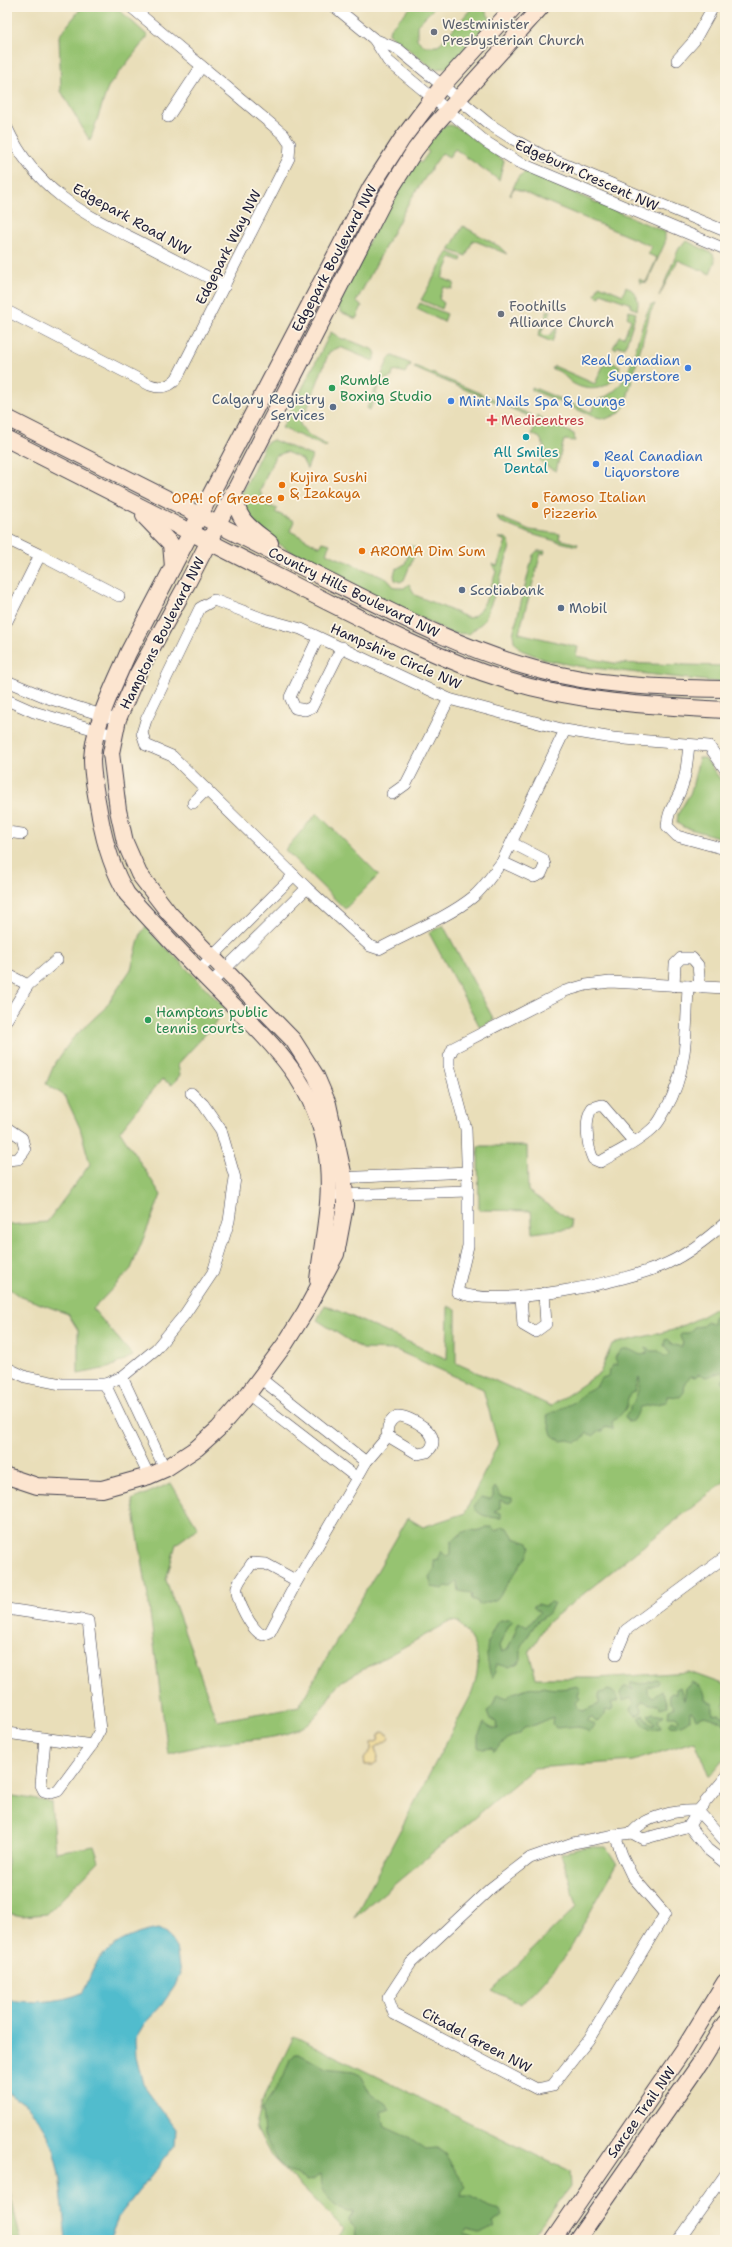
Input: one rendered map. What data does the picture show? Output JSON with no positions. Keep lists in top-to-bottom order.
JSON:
{
  "streets": {
    "street": [
      "Edgeburn Crescent NW",
      "Edgepark Road NW",
      "Edgepark Way NW",
      "Edgepark Boulevard NW",
      "Country Hills Boulevard NW",
      "Hamptons Boulevard NW",
      "Hampshire Circle NW",
      "Citadel Green NW",
      "Sarcee Trail NW"
    ]
  },
  "crossings": [
    ["Edgeburn Crescent NW", "Edgepark Boulevard NW"],
    ["Edgepark Road NW", "Edgepark Way NW"],
    ["Edgepark Boulevard NW", "Country Hills Boulevard NW"],
    ["Edgepark Boulevard NW", "Hamptons Boulevard NW"],
    ["Country Hills Boulevard NW", "Hamptons Boulevard NW"]
  ],
  "places": {
    "other": [
      "Westminister Presbysterian Church",
      "Foothills Alliance Church",
      "Real Canadian Superstore",
      "Rumble Boxing Studio",
      "Mint Nails Spa & Lounge",
      "Calgary Registry Services",
      "All Smiles Dental",
      "Real Canadian Liquorstore",
      "Kujira Sushi & Izakaya",
      "OPA! of Greece",
      "Famoso Italian Pizzeria",
      "AROMA Dim Sum",
      "Scotiabank",
      "Mobil",
      "Hamptons public tennis courts"
    ],
    "health": ["Medicentres"]
  }
}
